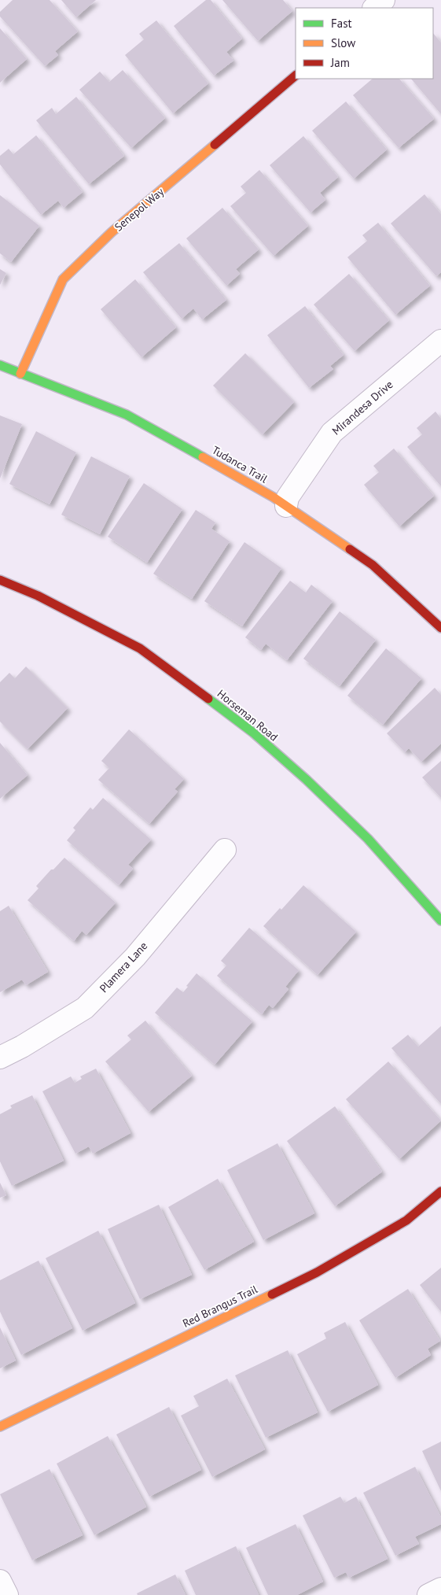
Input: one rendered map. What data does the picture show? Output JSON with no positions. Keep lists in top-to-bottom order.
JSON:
{
  "streets": {
    "street": [
      "Senepol Way",
      "Mirandesa Drive",
      "Tudanca Trail",
      "Horseman Road",
      "Plamera Lane",
      "Red Brangus Trail"
    ]
  },
  "crossings": [
    ["Senepol Way", "Tudanca Trail"],
    ["Mirandesa Drive", "Tudanca Trail"]
  ],
  "legend": ["Fast", "Slow", "Jam"]
}
